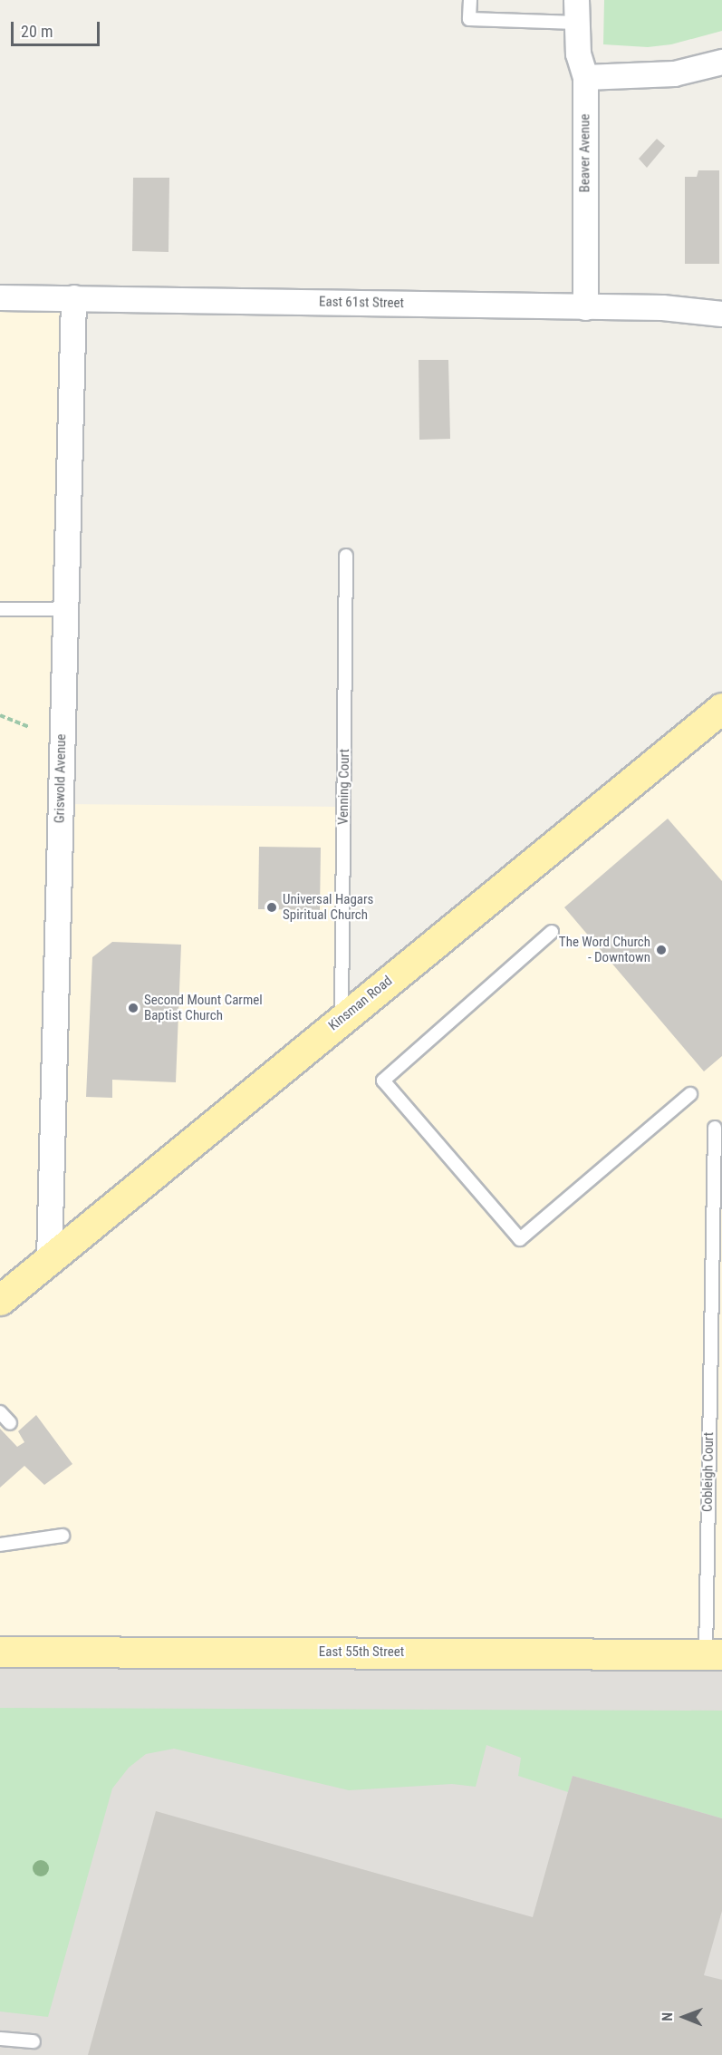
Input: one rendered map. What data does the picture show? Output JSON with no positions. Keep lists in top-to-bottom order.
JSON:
{
  "streets": {
    "main road": ["Kinsman Road", "East 55th Street"],
    "street": ["Beaver Avenue", "East 61st Street", "Griswold Avenue"],
    "lane": ["Venning Court", "Cobleigh Court"]
  },
  "crossings": [
    ["Beaver Avenue", "East 61st Street"],
    ["East 61st Street", "Griswold Avenue"],
    ["Griswold Avenue", "Kinsman Road"],
    ["Venning Court", "Kinsman Road"],
    ["Cobleigh Court", "East 55th Street"]
  ],
  "places": ["Universal Hagars Spiritual Church", "The Word Church - Downtown", "Second Mount Carmel Baptist Church"],
  "scale_bar": "20 m",
  "north": "left"
}
